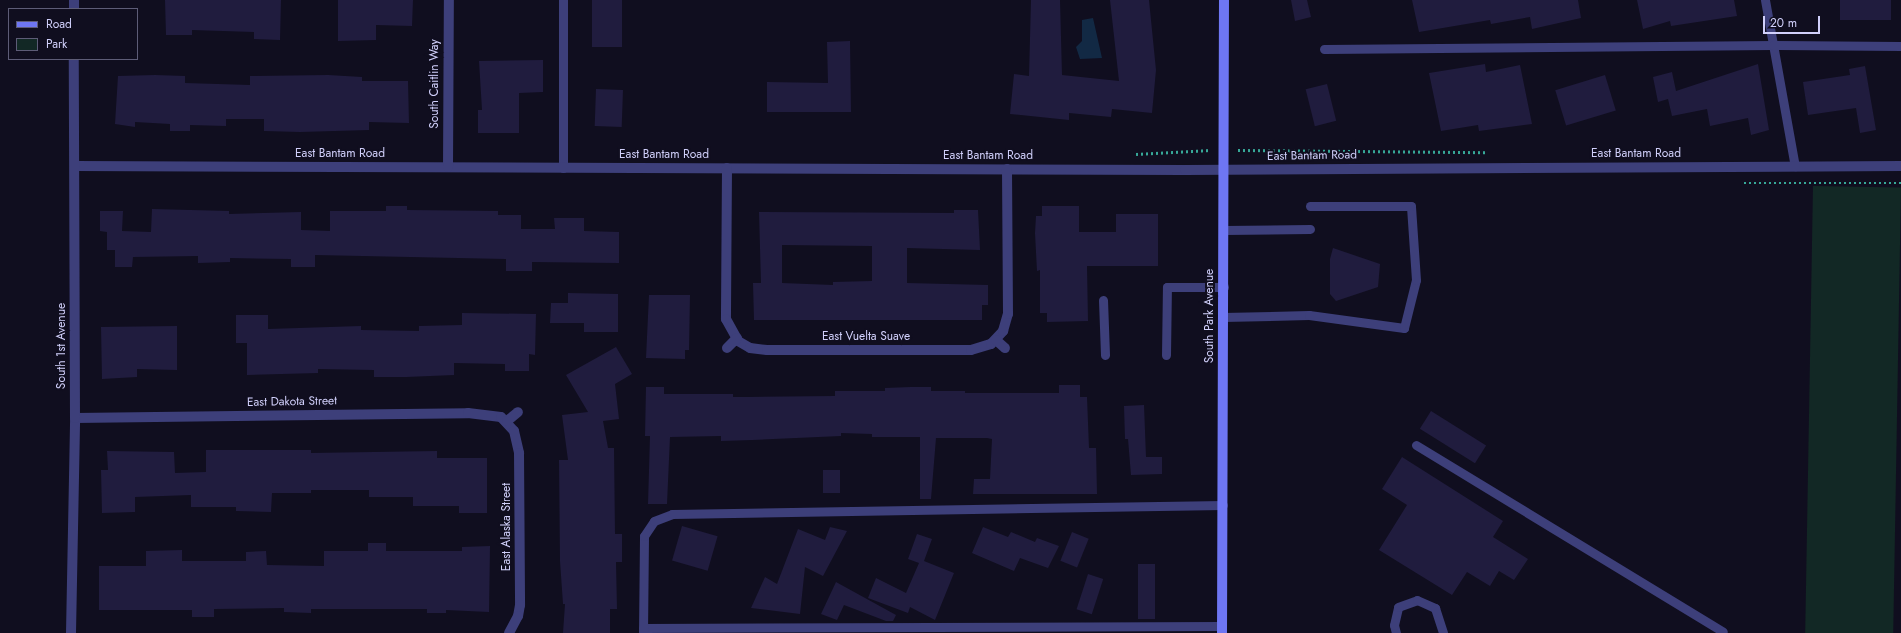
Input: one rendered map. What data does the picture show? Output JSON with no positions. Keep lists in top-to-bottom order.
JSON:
{
  "streets": {
    "main road": ["South Park Avenue"],
    "street": [
      "South Caitlin Way",
      "East Bantam Road",
      "East Vuelta Suave",
      "South 1st Avenue",
      "East Dakota Street",
      "East Alaska Street"
    ]
  },
  "crossings": [
    ["South Caitlin Way", "East Bantam Road"],
    ["East Bantam Road", "South Park Avenue"],
    ["East Bantam Road", "East Vuelta Suave"],
    ["East Bantam Road", "South 1st Avenue"],
    ["South 1st Avenue", "East Dakota Street"],
    ["East Dakota Street", "East Alaska Street"]
  ],
  "legend": ["Road", "Park"],
  "scale_bar": "20 m"
}
